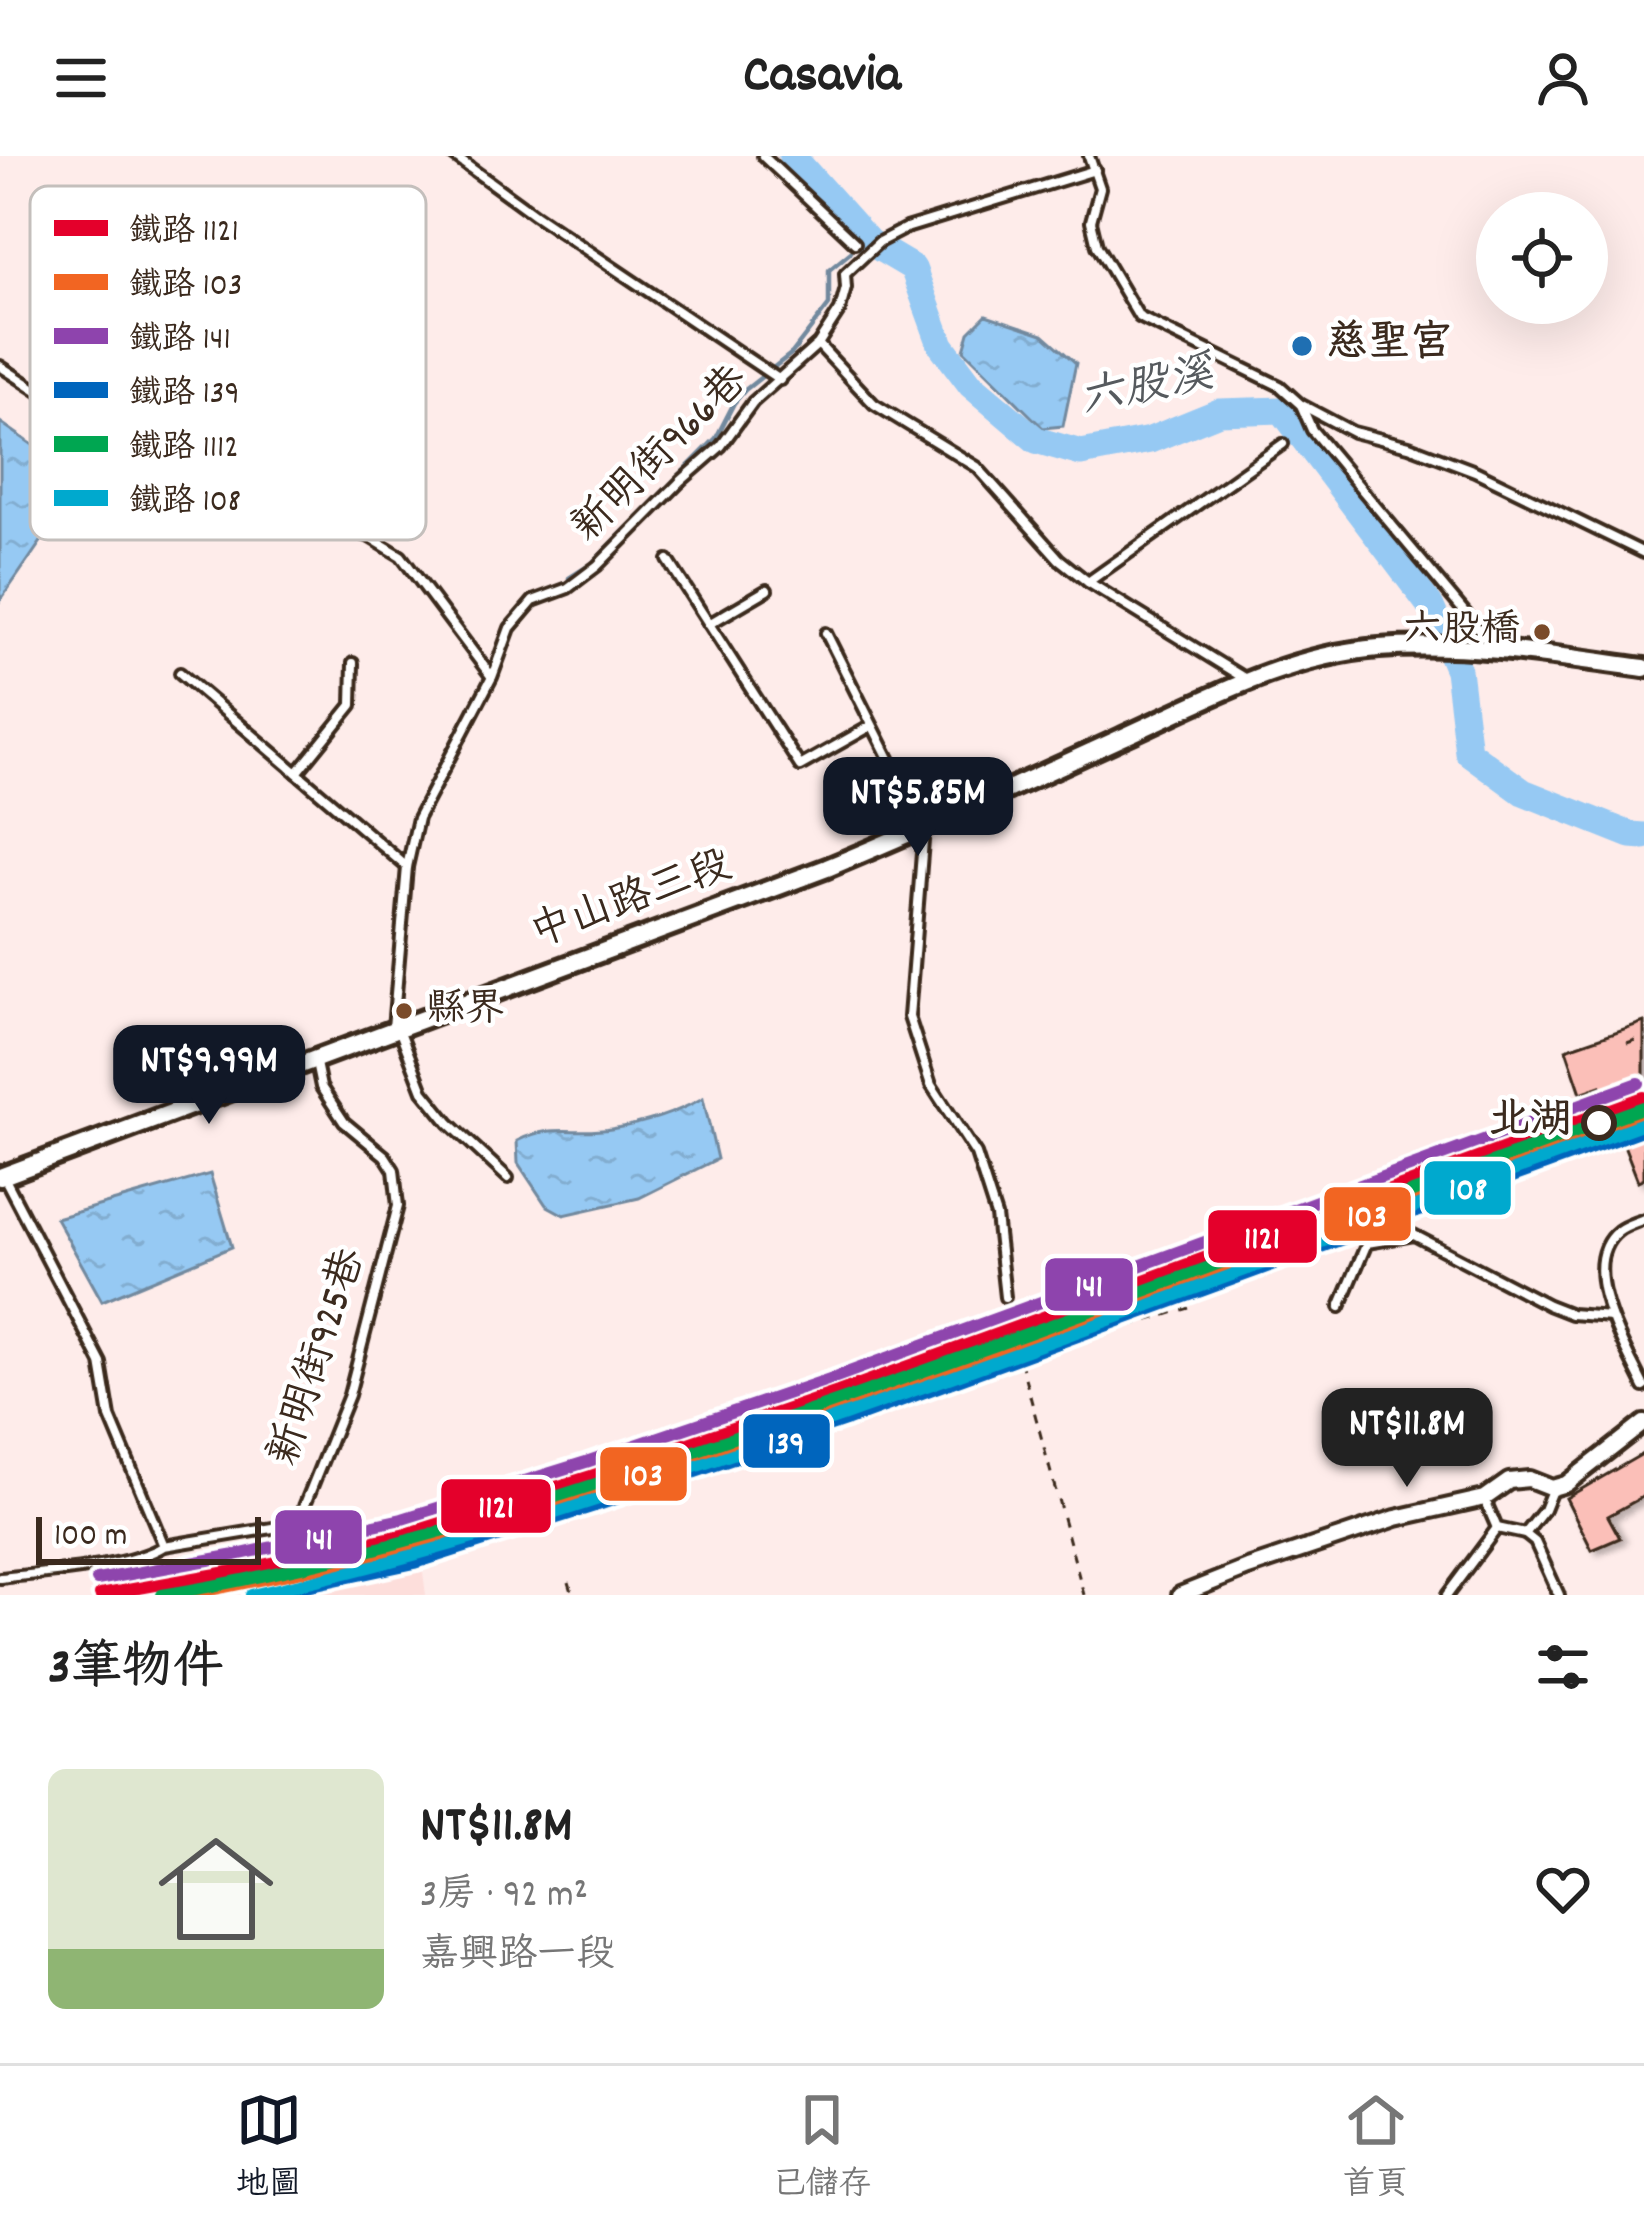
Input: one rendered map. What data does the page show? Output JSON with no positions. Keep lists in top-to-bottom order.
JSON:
{
  "streets": {
    "street": ["中山路三段"],
    "lane": ["新明街966巷", "新明街925巷"]
  },
  "crossings": [
    ["新明街966巷", "中山路三段"],
    ["中山路三段", "新明街925巷"]
  ],
  "water": ["六股溪"],
  "places": [
    "慈聖宮",
    "六股橋",
    "縣界",
    "北湖"
  ],
  "lines": [
    "rail line 141",
    "rail line 1121",
    "rail line 1112",
    "rail line 103",
    "rail line 108",
    "rail line 139"
  ],
  "legend": [
    "鐵路 1121",
    "鐵路 103",
    "鐵路 141",
    "鐵路 139",
    "鐵路 1112",
    "鐵路 108"
  ],
  "scale_bar": "100 m",
  "page": {
    "header": "Casavia",
    "price": ["NT$5.85M", "NT$9.99M", "NT$11.8M"],
    "scale": "100 m",
    "heading": "3筆物件",
    "list": [
      {
        "name": "NT$11.8M",
        "note": "3房 · 92 m² · 嘉興路一段"
      }
    ],
    "tabs": ["地圖", "已儲存", "首頁"]
  }
}
